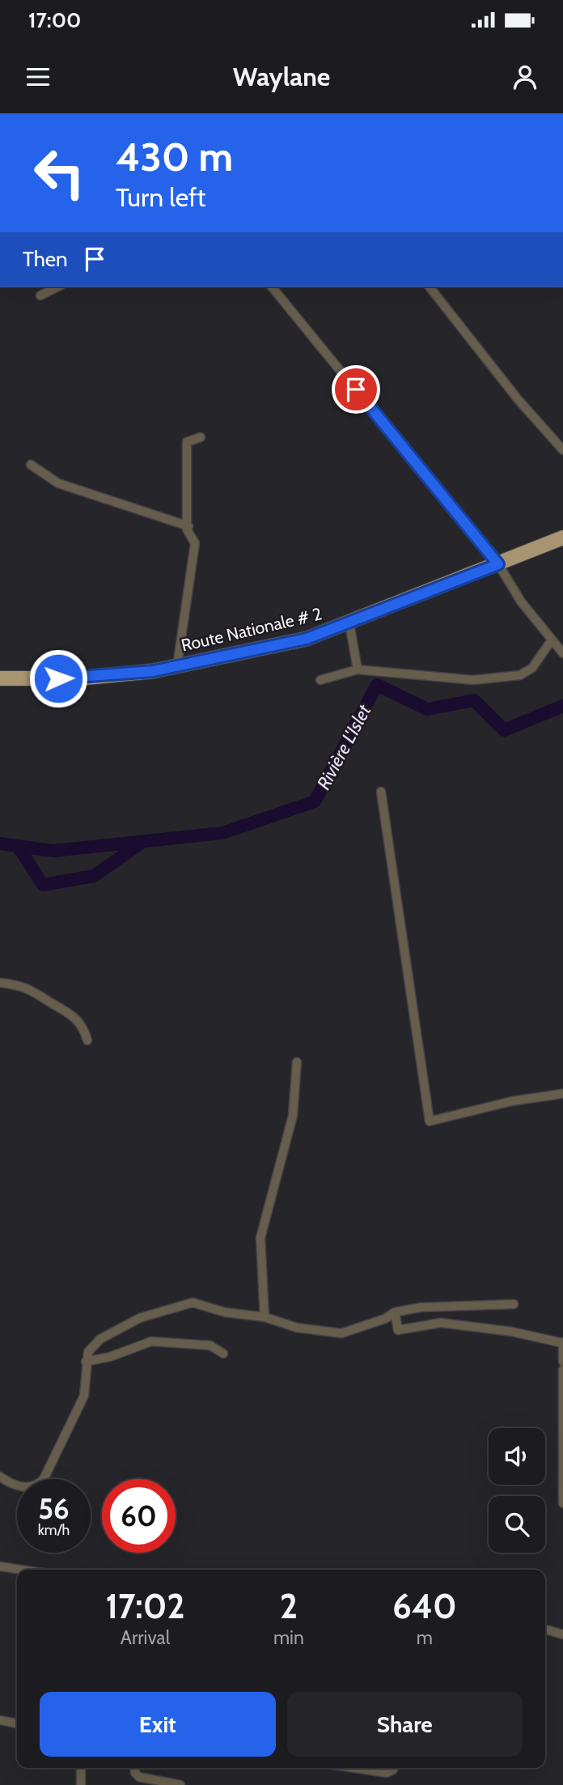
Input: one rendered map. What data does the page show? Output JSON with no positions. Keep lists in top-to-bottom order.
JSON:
{
  "streets": {
    "main road": ["Route Nationale # 2"]
  },
  "water": ["Rivière L'Islet"],
  "page": {
    "status": "17:00",
    "header": "Waylane",
    "turn": ["430 m", "Turn left"],
    "then": "Then",
    "speed": "56 km/h",
    "limit": "60",
    "eta": [
      "17:02",
      "Arrival",
      "2",
      "min",
      "640",
      "m"
    ],
    "buttons": ["Exit", "Share"]
  }
}
